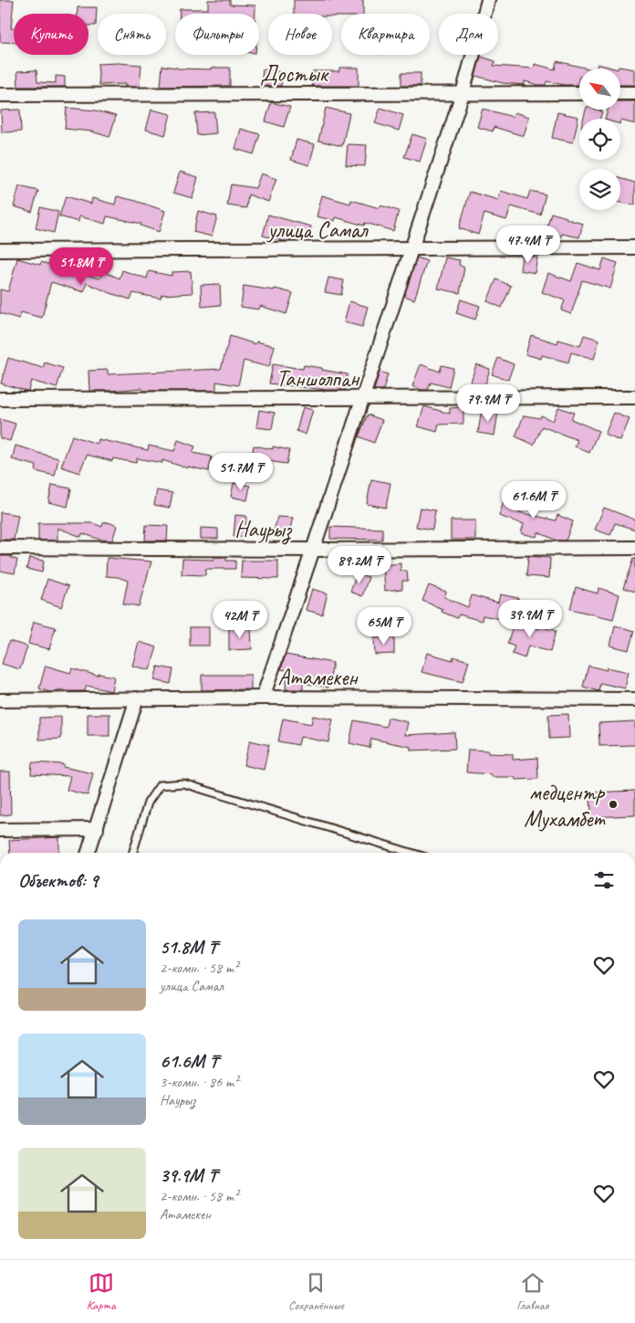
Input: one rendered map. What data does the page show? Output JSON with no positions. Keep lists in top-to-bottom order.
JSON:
{
  "streets": {
    "street": [
      "Достык",
      "улица Самал",
      "Таншолпан",
      "Наурыз",
      "Атамекен"
    ]
  },
  "places": ["медцентр Мухамбет"],
  "north": "top left",
  "page": {
    "chip": [
      "Купить",
      "Снять",
      "Фильтры",
      "Новое",
      "Квартира",
      "Дом"
    ],
    "price": [
      "47.4M ₸",
      "51.8M ₸",
      "79.9M ₸",
      "51.7M ₸",
      "61.6M ₸",
      "89.2M ₸",
      "39.9M ₸",
      "42M ₸",
      "65M ₸"
    ],
    "heading": "Объектов: 9",
    "list": [
      {
        "name": "51.8M ₸",
        "note": "2-комн. · 58 m² · улица Самал"
      },
      {
        "name": "61.6M ₸",
        "note": "3-комн. · 86 m² · Наурыз"
      },
      {
        "name": "39.9M ₸",
        "note": "2-комн. · 58 m² · Атамекен"
      }
    ],
    "tabs": ["Карта", "Сохранённые", "Главная"]
  }
}
